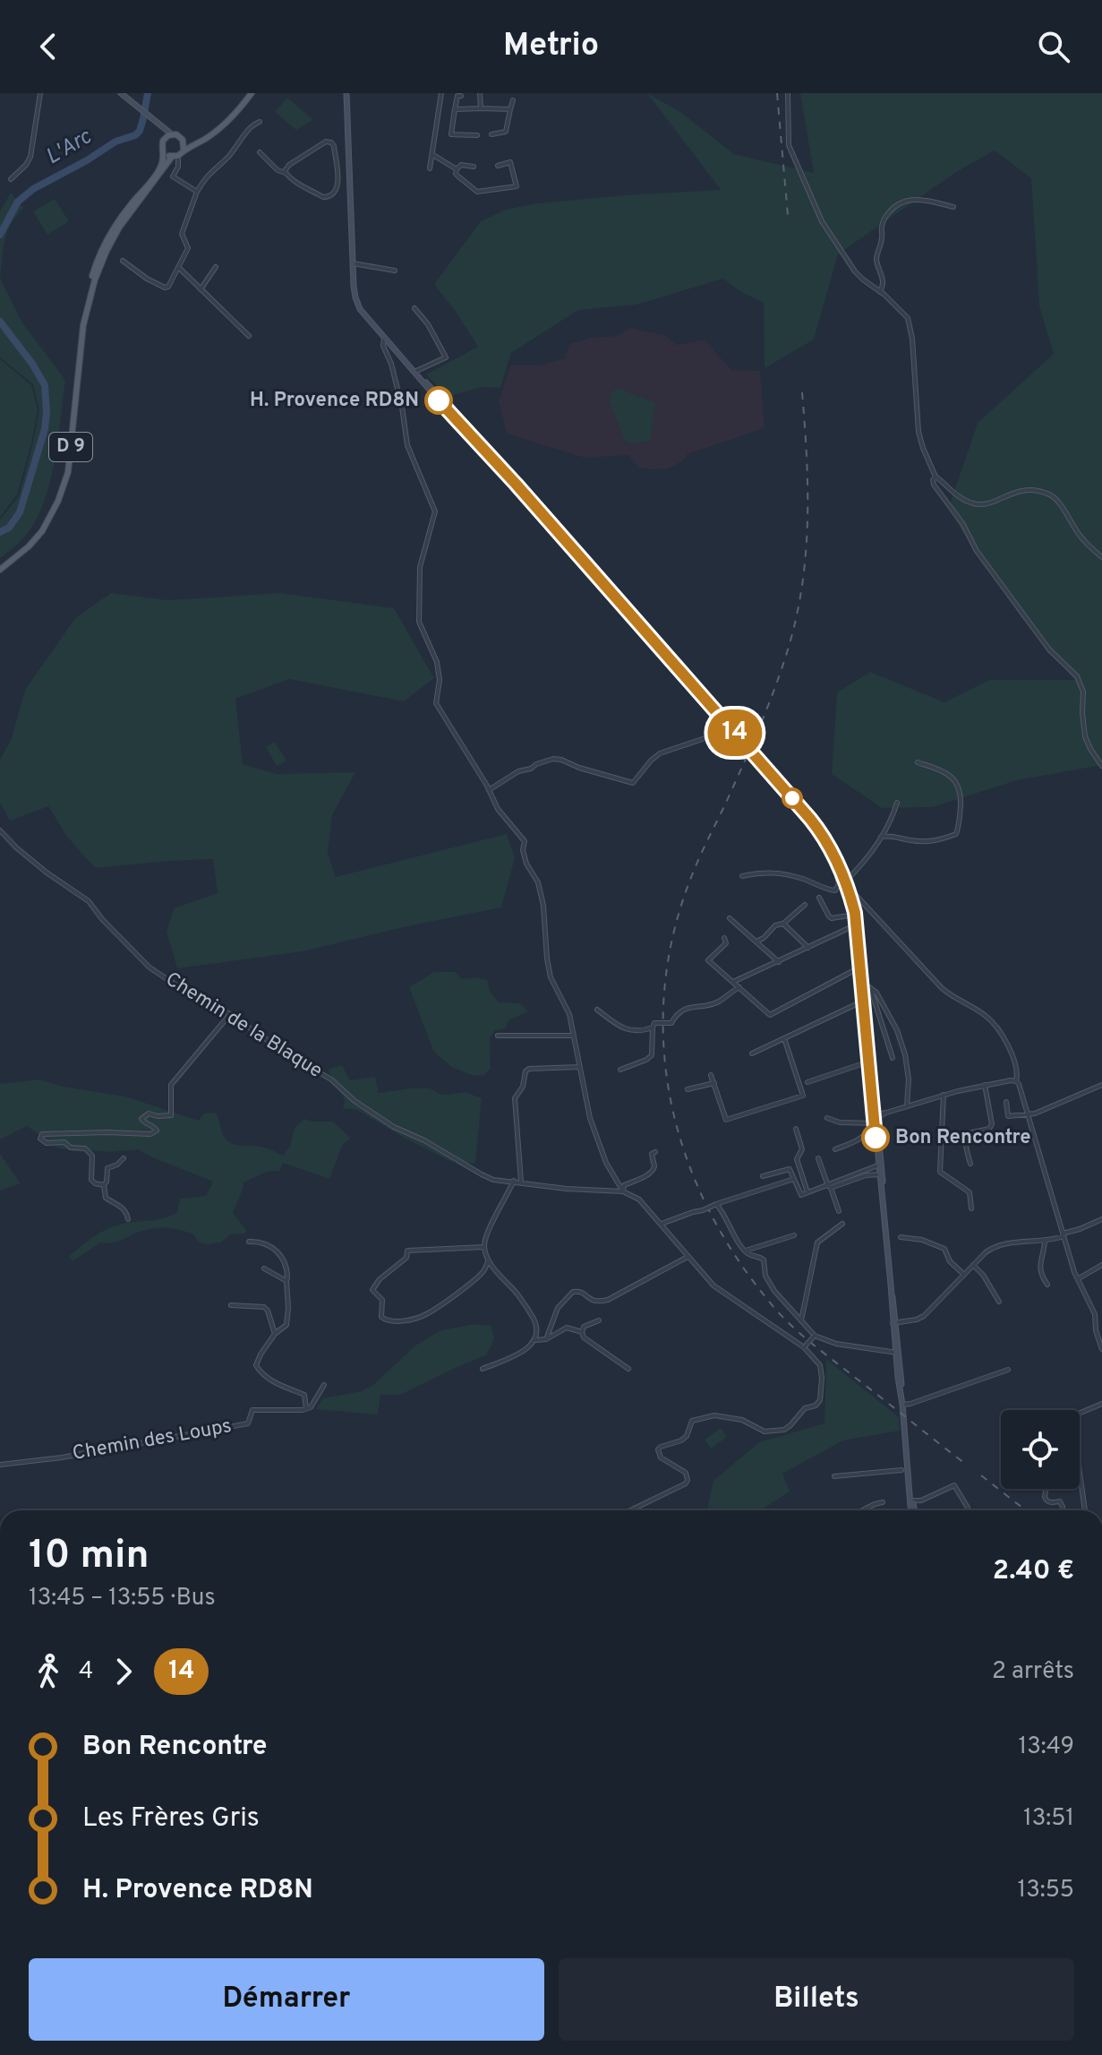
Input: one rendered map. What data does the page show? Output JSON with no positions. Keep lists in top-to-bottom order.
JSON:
{
  "streets": {
    "main road": ["D 9"],
    "street": ["Chemin de la Blaque", "Chemin des Loups"]
  },
  "water": ["L'Arc"],
  "places": ["H. Provence RD8N", "Bon Rencontre"],
  "lines": ["bus line 14"],
  "page": {
    "header": "Metrio",
    "on_map": "14",
    "heading": ["10 min", "13:45 – 13:55 · Bus", "2.40 €"],
    "legs": ["4", "14", "2 arrêts"],
    "list": [
      {
        "name": "Bon Rencontre",
        "value": "13:49"
      },
      {
        "name": "Les Frères Gris",
        "value": "13:51"
      },
      {
        "name": "H. Provence RD8N",
        "value": "13:55"
      }
    ],
    "buttons": ["Démarrer", "Billets"]
  }
}
